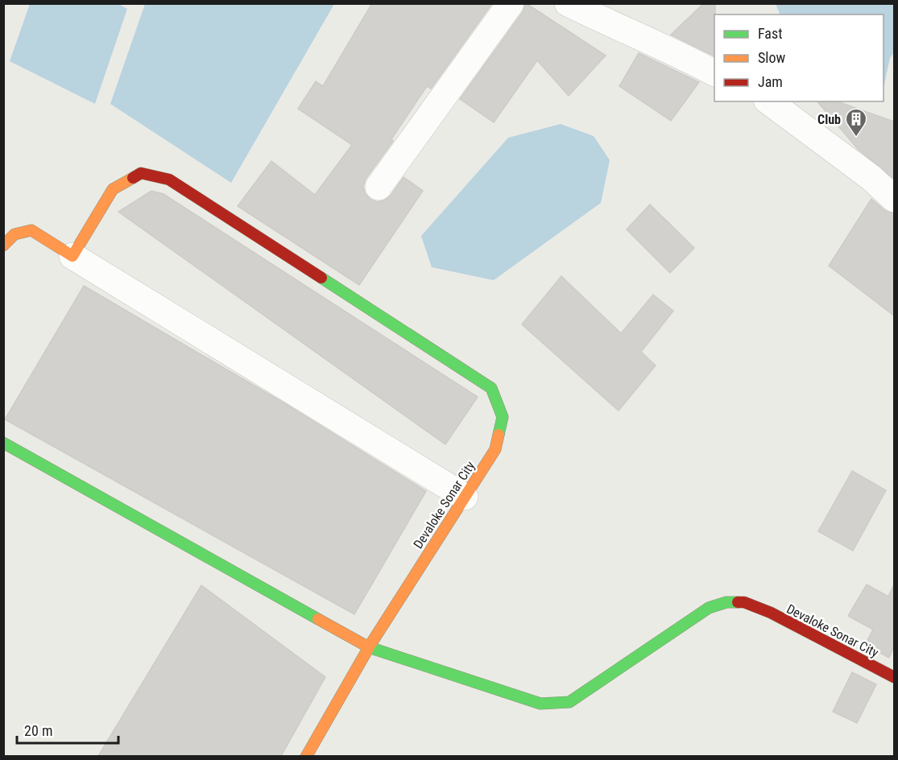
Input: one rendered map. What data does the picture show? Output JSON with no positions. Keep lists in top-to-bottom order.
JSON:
{
  "streets": {
    "street": ["Devaloke Sonar City"]
  },
  "places": {
    "building": ["Club"]
  },
  "legend": ["Fast", "Slow", "Jam"],
  "scale_bar": "20 m"
}
